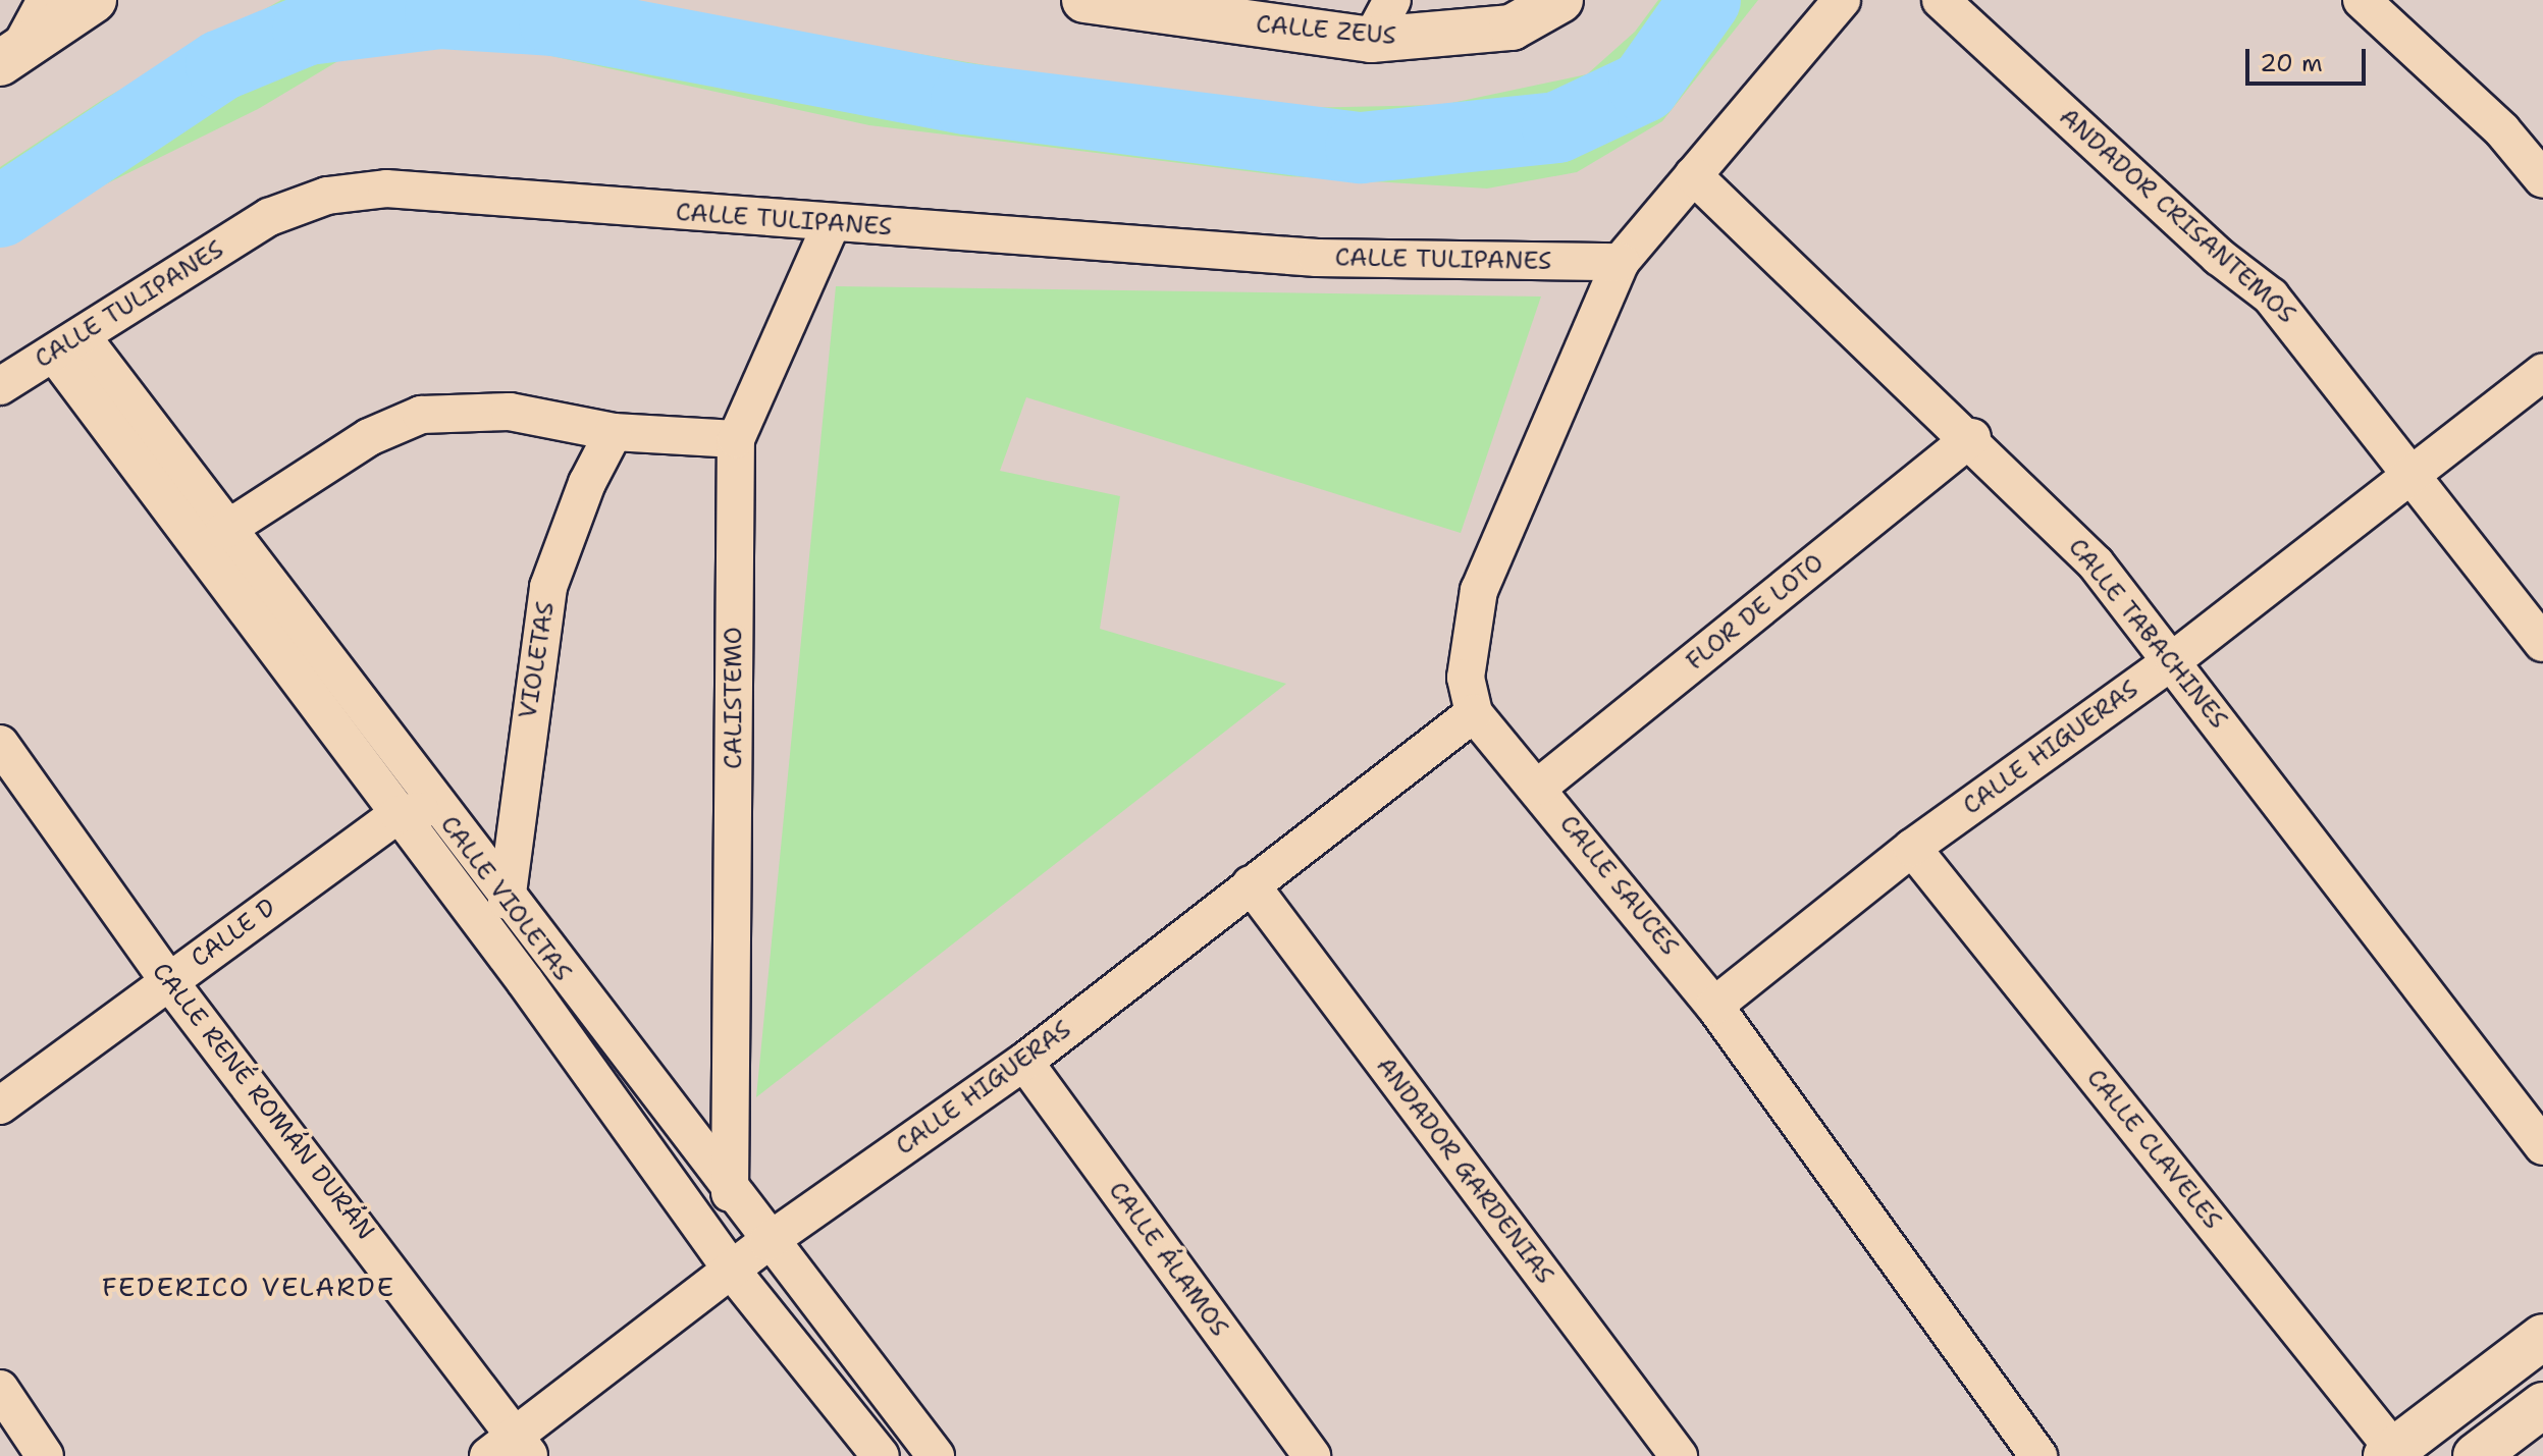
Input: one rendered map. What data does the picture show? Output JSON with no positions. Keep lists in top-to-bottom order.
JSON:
{
  "streets": {
    "street": [
      "CALLE ZEUS",
      "ANDADOR CRISANTEMOS",
      "CALLE TULIPANES",
      "FLOR DE LOTO",
      "CALLE TABACHINES",
      "VIOLETAS",
      "CALISTEMO",
      "CALLE HIGUERAS",
      "CALLE SAUCES",
      "CALLE VIOLETAS",
      "CALLE D",
      "CALLE RENÉ ROMÁN DURÁN",
      "CALLE CLAVELES",
      "ANDADOR GARDENIAS",
      "CALLE ÁLAMOS"
    ]
  },
  "crossings": [
    ["ANDADOR CRISANTEMOS", "CALLE HIGUERAS"],
    ["CALLE TULIPANES", "CALISTEMO"],
    ["CALLE TULIPANES", "CALLE VIOLETAS"],
    ["FLOR DE LOTO", "CALLE TABACHINES"],
    ["FLOR DE LOTO", "CALLE SAUCES"],
    ["CALLE TABACHINES", "CALLE HIGUERAS"],
    ["VIOLETAS", "CALLE VIOLETAS"],
    ["CALISTEMO", "CALLE VIOLETAS"],
    ["CALLE HIGUERAS", "CALLE SAUCES"],
    ["CALLE HIGUERAS", "CALLE VIOLETAS"],
    ["CALLE HIGUERAS", "CALLE RENÉ ROMÁN DURÁN"],
    ["CALLE HIGUERAS", "CALLE CLAVELES"],
    ["CALLE HIGUERAS", "ANDADOR GARDENIAS"],
    ["CALLE HIGUERAS", "CALLE ÁLAMOS"],
    ["CALLE VIOLETAS", "CALLE D"],
    ["CALLE D", "CALLE RENÉ ROMÁN DURÁN"]
  ],
  "districts": ["FEDERICO VELARDE"],
  "scale_bar": "20 m"
}
